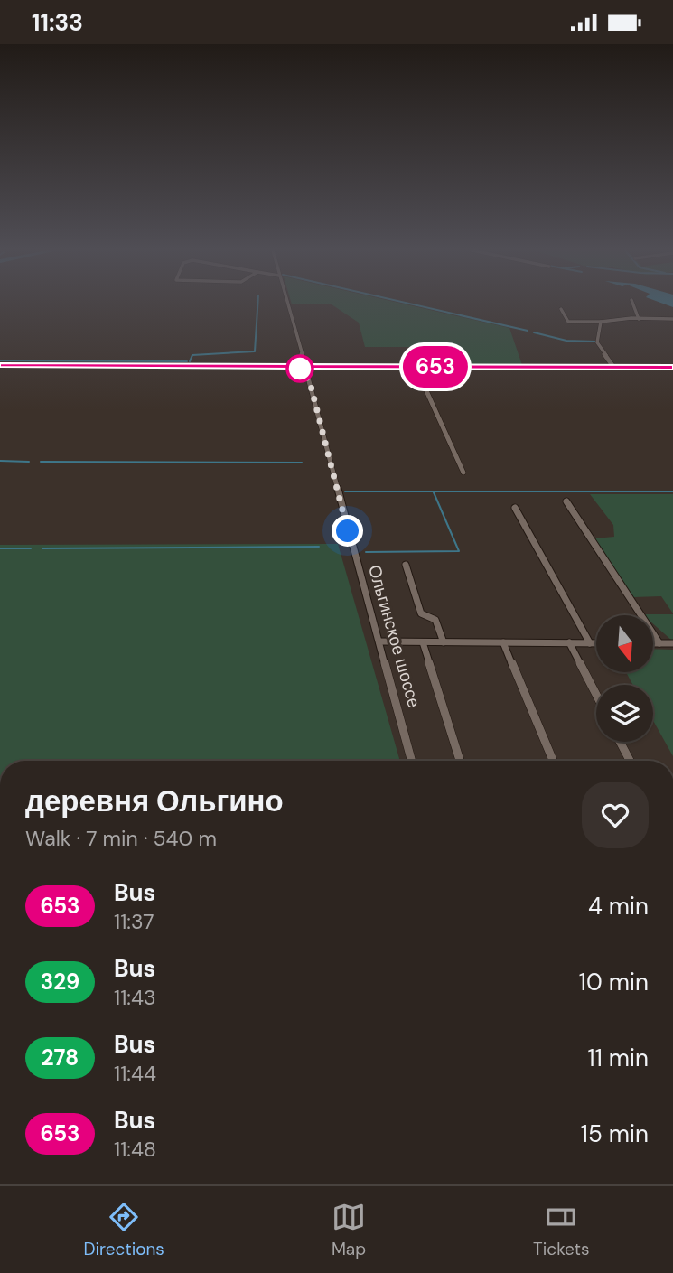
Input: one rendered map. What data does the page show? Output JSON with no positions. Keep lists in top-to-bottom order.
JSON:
{
  "streets": {
    "street": ["Ольгинское шоссе"]
  },
  "lines": ["bus line 653"],
  "north": "bottom",
  "page": {
    "status": "11:33",
    "on_map": "653",
    "heading": ["деревня Ольгино", "Walk · 7 min · 540 m"],
    "list": [
      {
        "mark": "653",
        "name": "Bus",
        "note": "11:37",
        "value": "4 min"
      },
      {
        "mark": "329",
        "name": "Bus",
        "note": "11:43",
        "value": "10 min"
      },
      {
        "mark": "278",
        "name": "Bus",
        "note": "11:44",
        "value": "11 min"
      },
      {
        "mark": "653",
        "name": "Bus",
        "note": "11:48",
        "value": "15 min"
      }
    ],
    "tabs": ["Directions", "Map", "Tickets"]
  }
}
